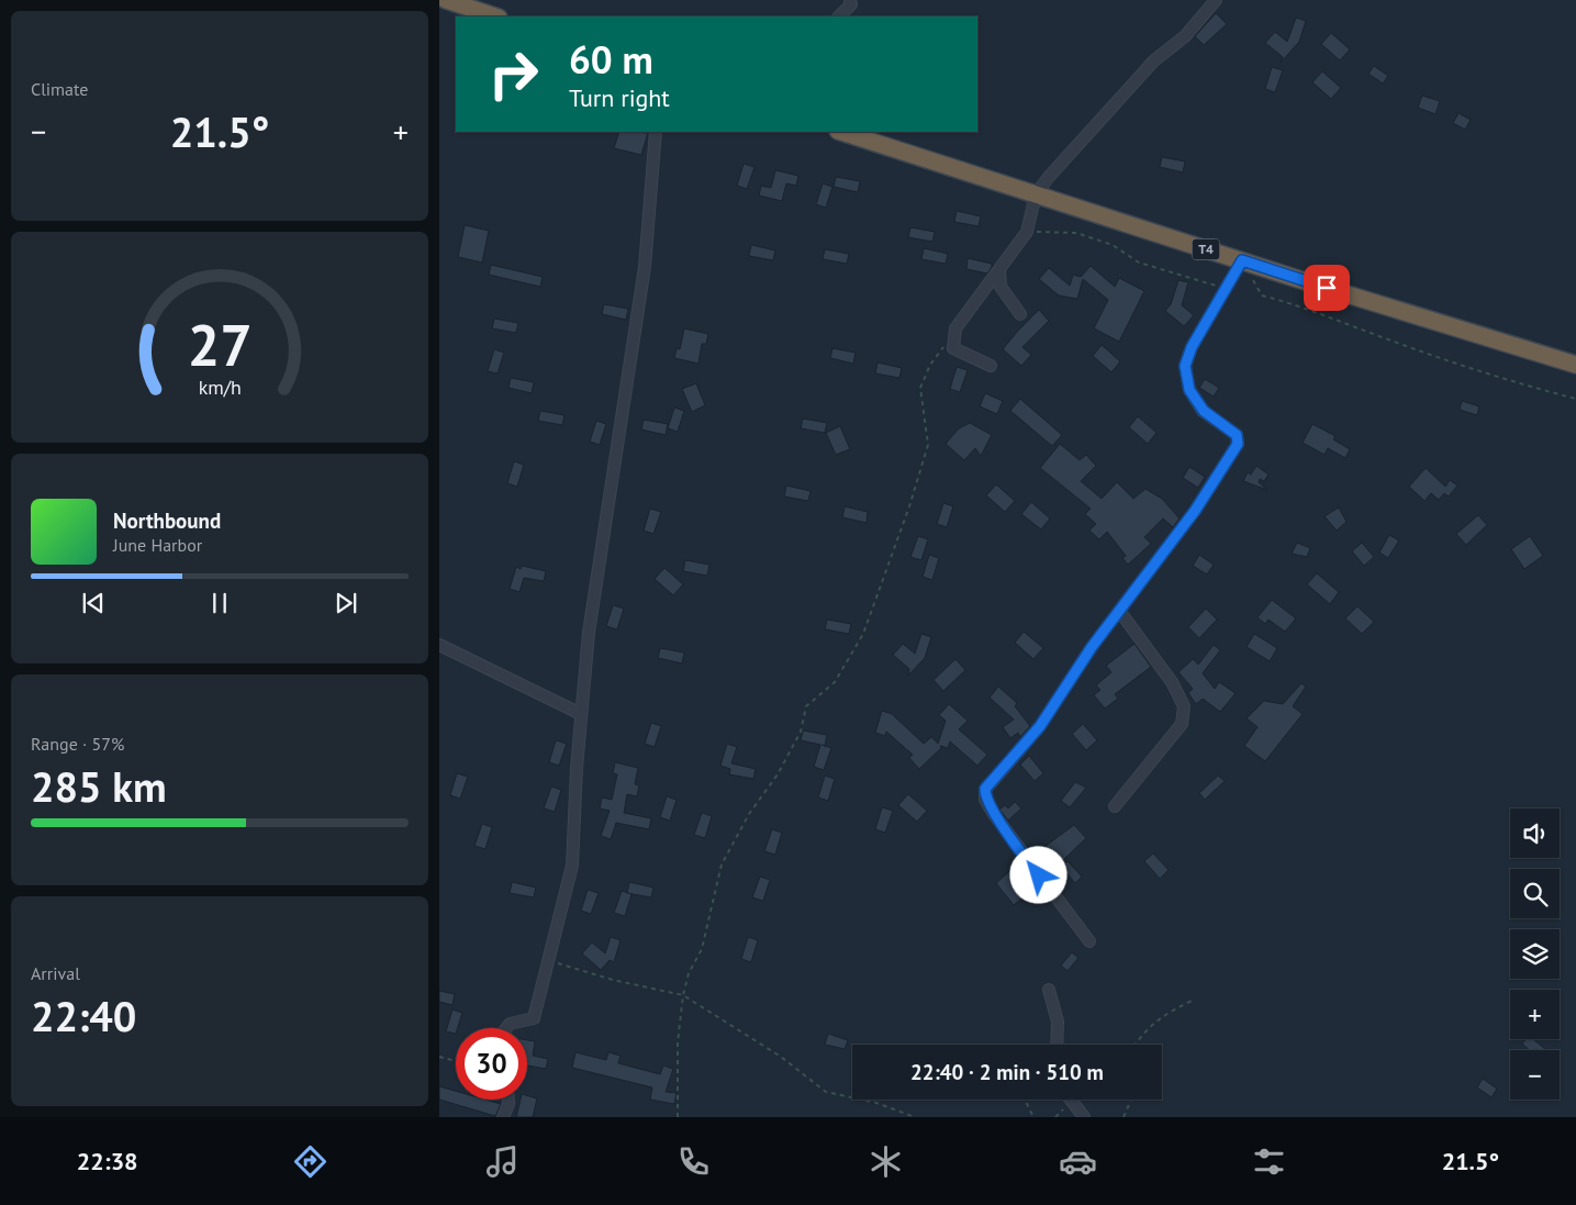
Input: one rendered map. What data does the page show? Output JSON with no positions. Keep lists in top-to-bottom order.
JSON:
{
  "streets": {
    "highway": ["T4"]
  },
  "page": {
    "tile": [
      "Climate",
      ["Range · 57%", "285 km"],
      ["Arrival", "22:40"]
    ],
    "turn": ["60 m", "Turn right"],
    "heat": ["−", "21.5°", "+"],
    "song": ["Northbound", "June Harbor"],
    "map_buttons": ["+", "−"],
    "limit": "30",
    "trip": "22:40 · 2 min · 510 m",
    "tabs": ["22:38", "21.5°"],
    "gauge": ["27", "km/h"]
  }
}
